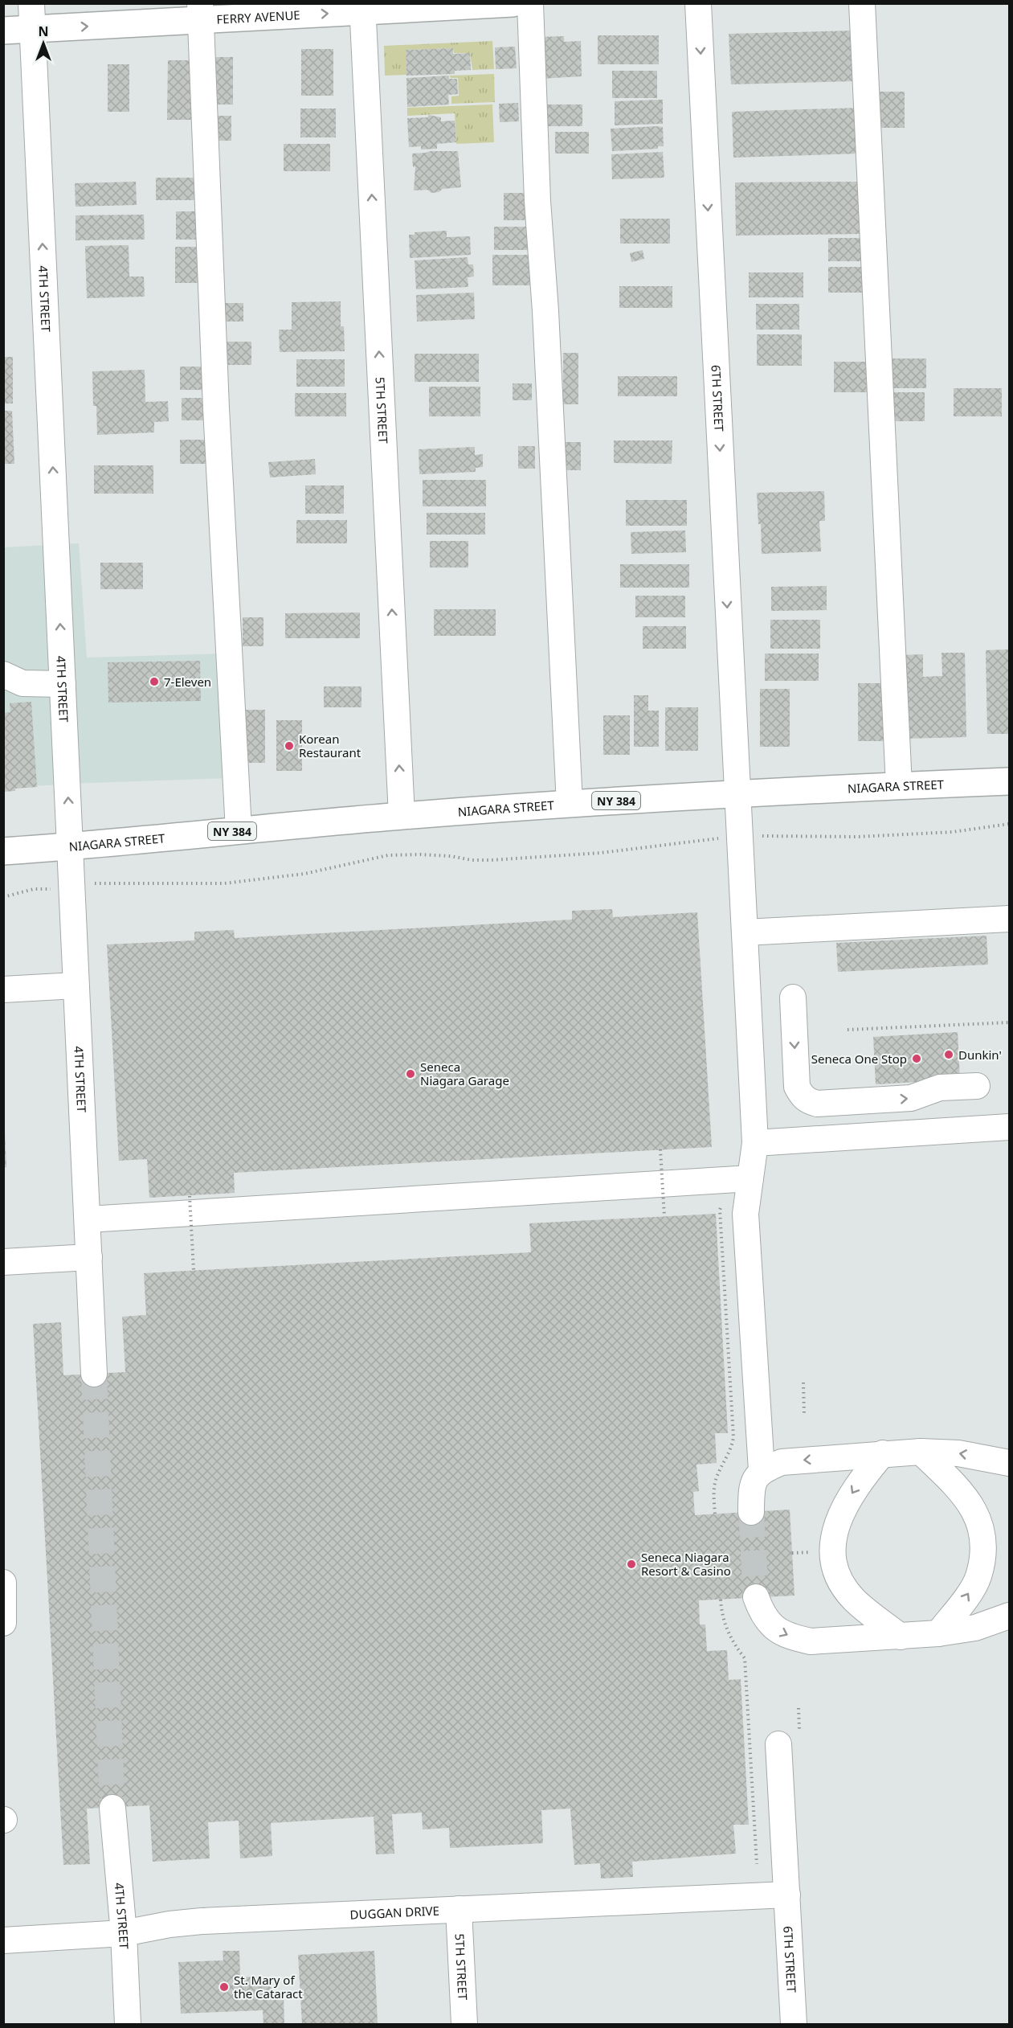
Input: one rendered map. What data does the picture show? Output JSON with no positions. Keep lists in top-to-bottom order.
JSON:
{
  "streets": {
    "main road": ["FERRY AVENUE", "NIAGARA STREET", "NY 384"],
    "street": [
      "4TH STREET",
      "6TH STREET",
      "5TH STREET",
      "DUGGAN DRIVE"
    ]
  },
  "crossings": [
    ["FERRY AVENUE", "4TH STREET"],
    ["FERRY AVENUE", "5TH STREET"],
    ["4TH STREET", "NIAGARA STREET"],
    ["4TH STREET", "DUGGAN DRIVE"],
    ["6TH STREET", "NIAGARA STREET"],
    ["6TH STREET", "DUGGAN DRIVE"],
    ["5TH STREET", "NIAGARA STREET"],
    ["5TH STREET", "DUGGAN DRIVE"]
  ],
  "one_way": ["FERRY AVENUE"],
  "places": [
    "7-Eleven",
    "Korean Restaurant",
    "Dunkin'",
    "Seneca One Stop",
    "Seneca Niagara Garage",
    "Seneca Niagara Resort & Casino",
    "St. Mary of the Cataract"
  ],
  "north": "top"
}
